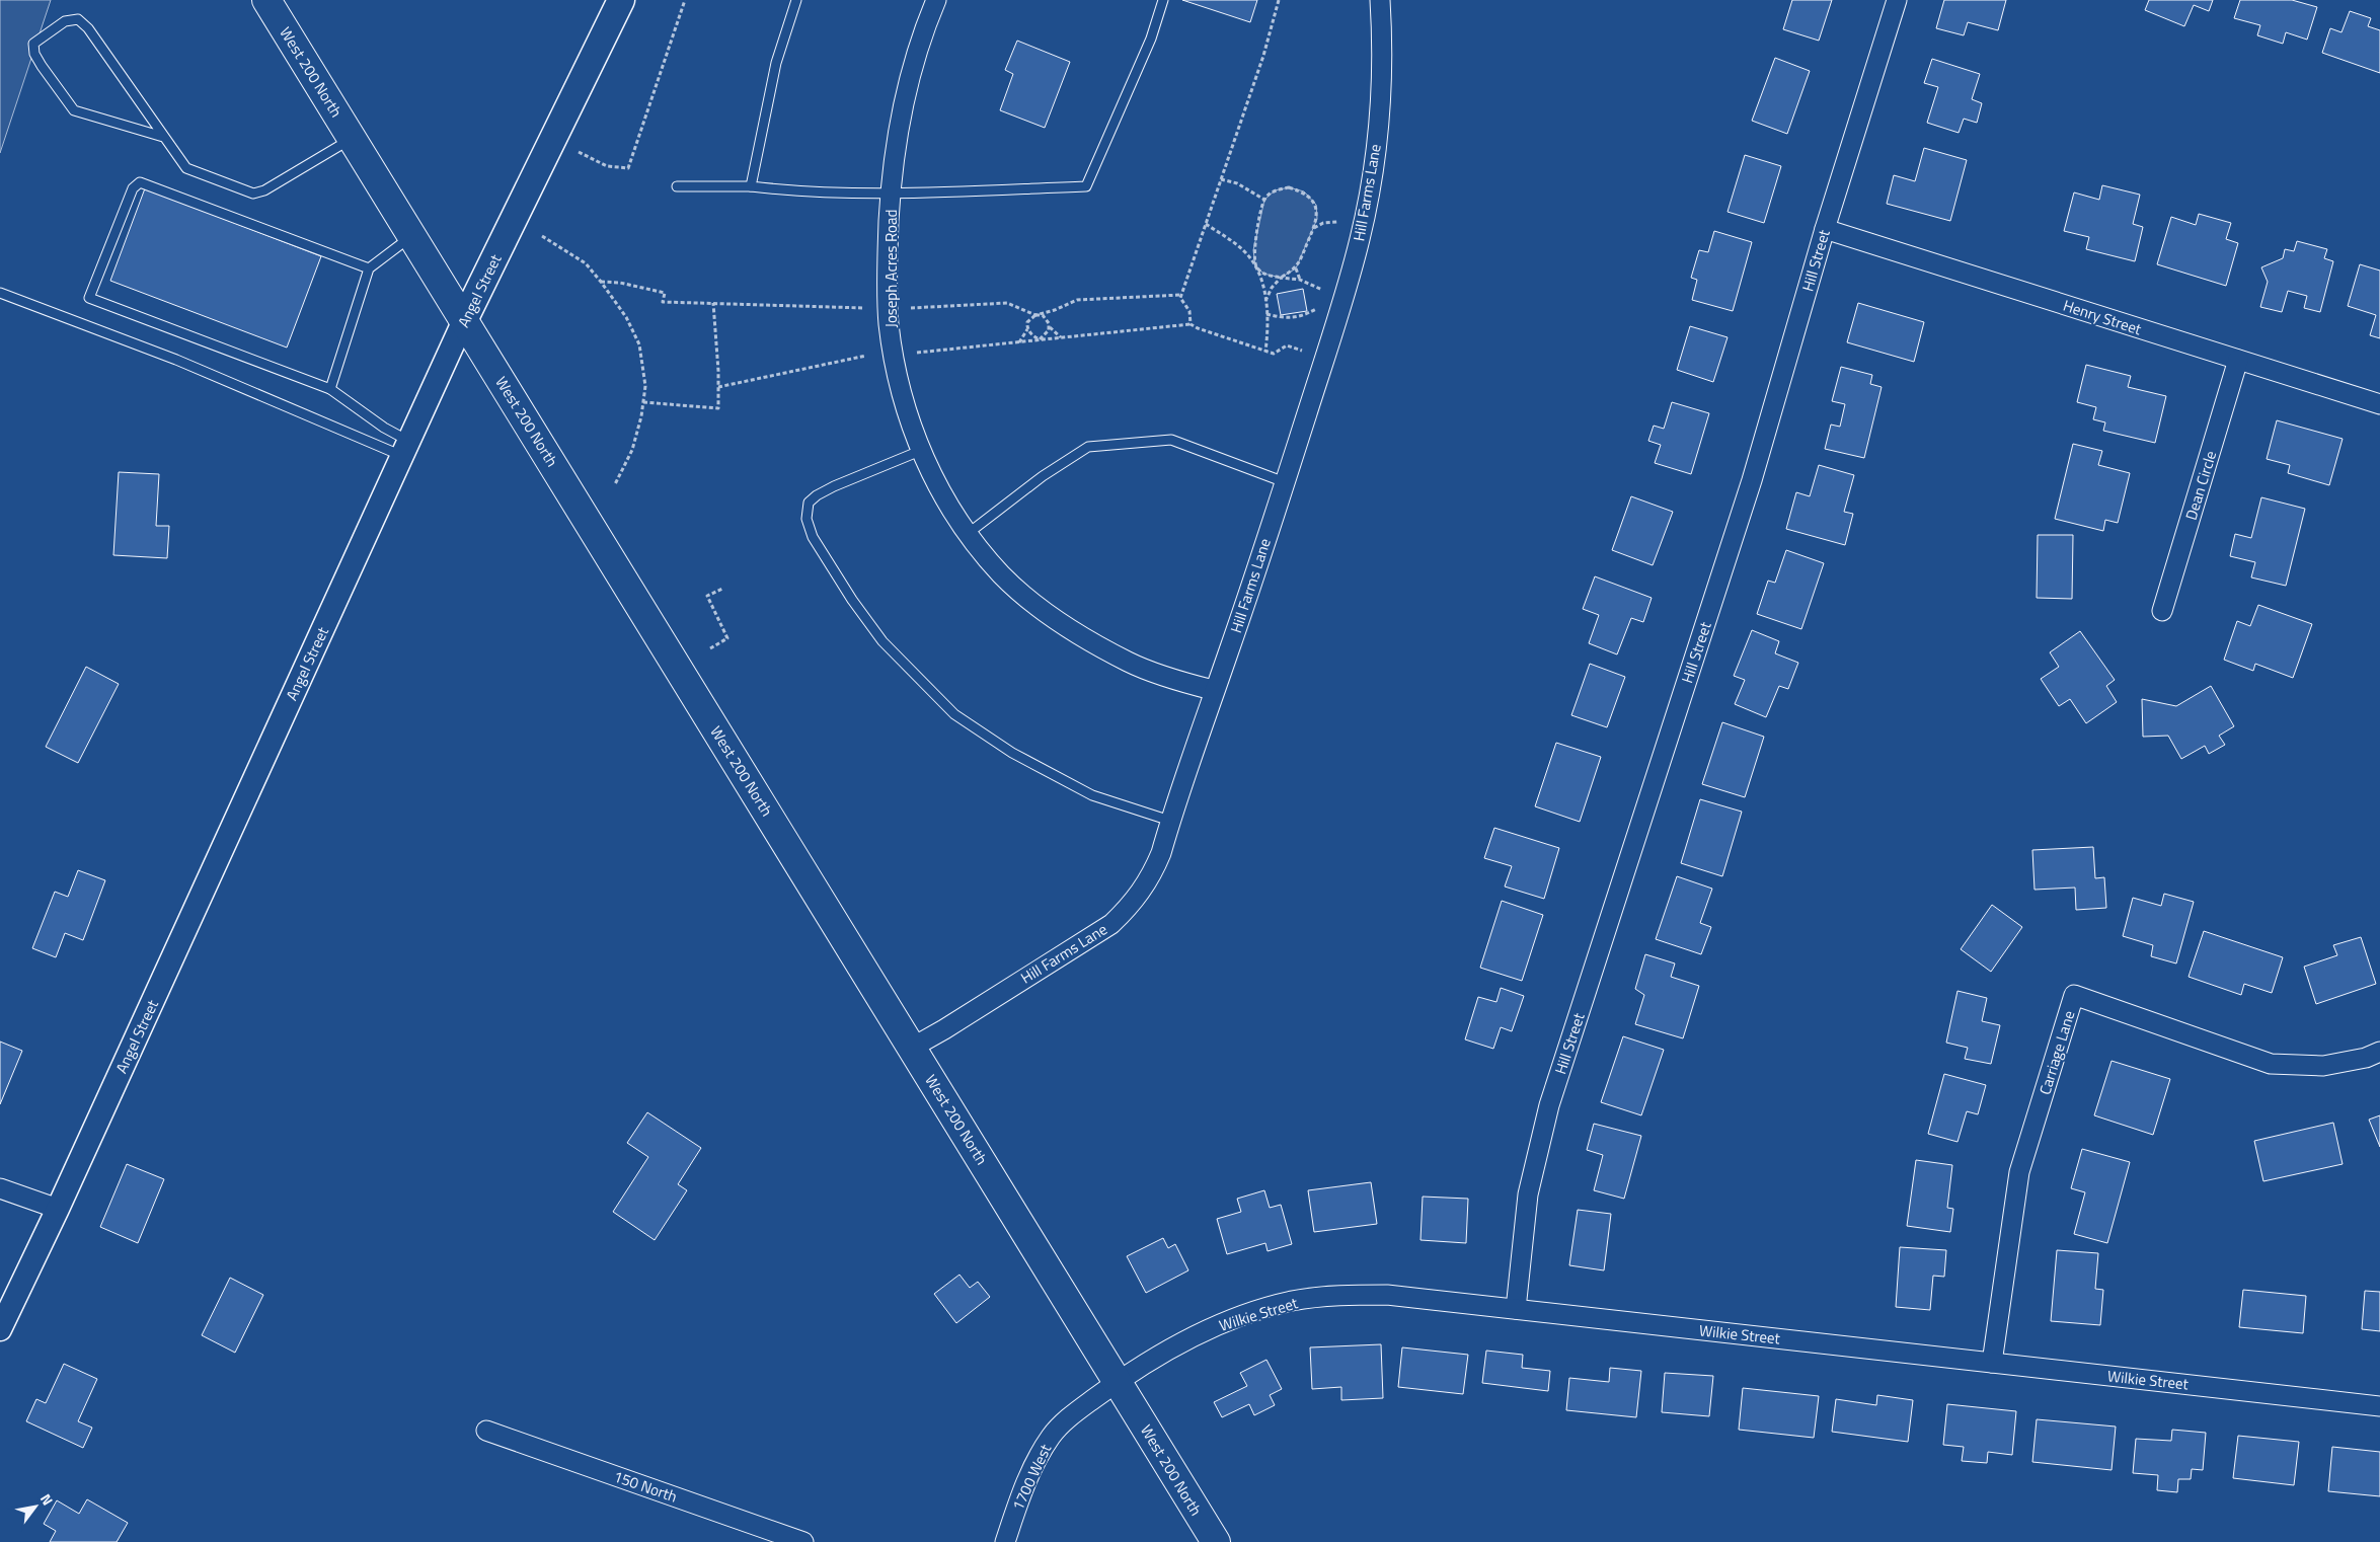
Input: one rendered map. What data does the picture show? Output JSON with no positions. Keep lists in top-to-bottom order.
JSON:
{
  "streets": {
    "main road": ["West 200 North", "Angel Street"],
    "street": [
      "Hill Farms Lane",
      "Hill Street",
      "Joseph Acres Road",
      "Henry Street",
      "Dean Circle",
      "Carriage Lane",
      "Wilkie Street",
      "1700 West",
      "150 North"
    ]
  },
  "crossings": [
    ["West 200 North", "Hill Farms Lane"],
    ["West 200 North", "Angel Street"],
    ["West 200 North", "Wilkie Street"],
    ["West 200 North", "1700 West"],
    ["Hill Farms Lane", "Joseph Acres Road"],
    ["Hill Street", "Henry Street"],
    ["Hill Street", "Wilkie Street"],
    ["Henry Street", "Dean Circle"],
    ["Carriage Lane", "Wilkie Street"],
    ["Wilkie Street", "1700 West"]
  ],
  "north": "top right"
}
